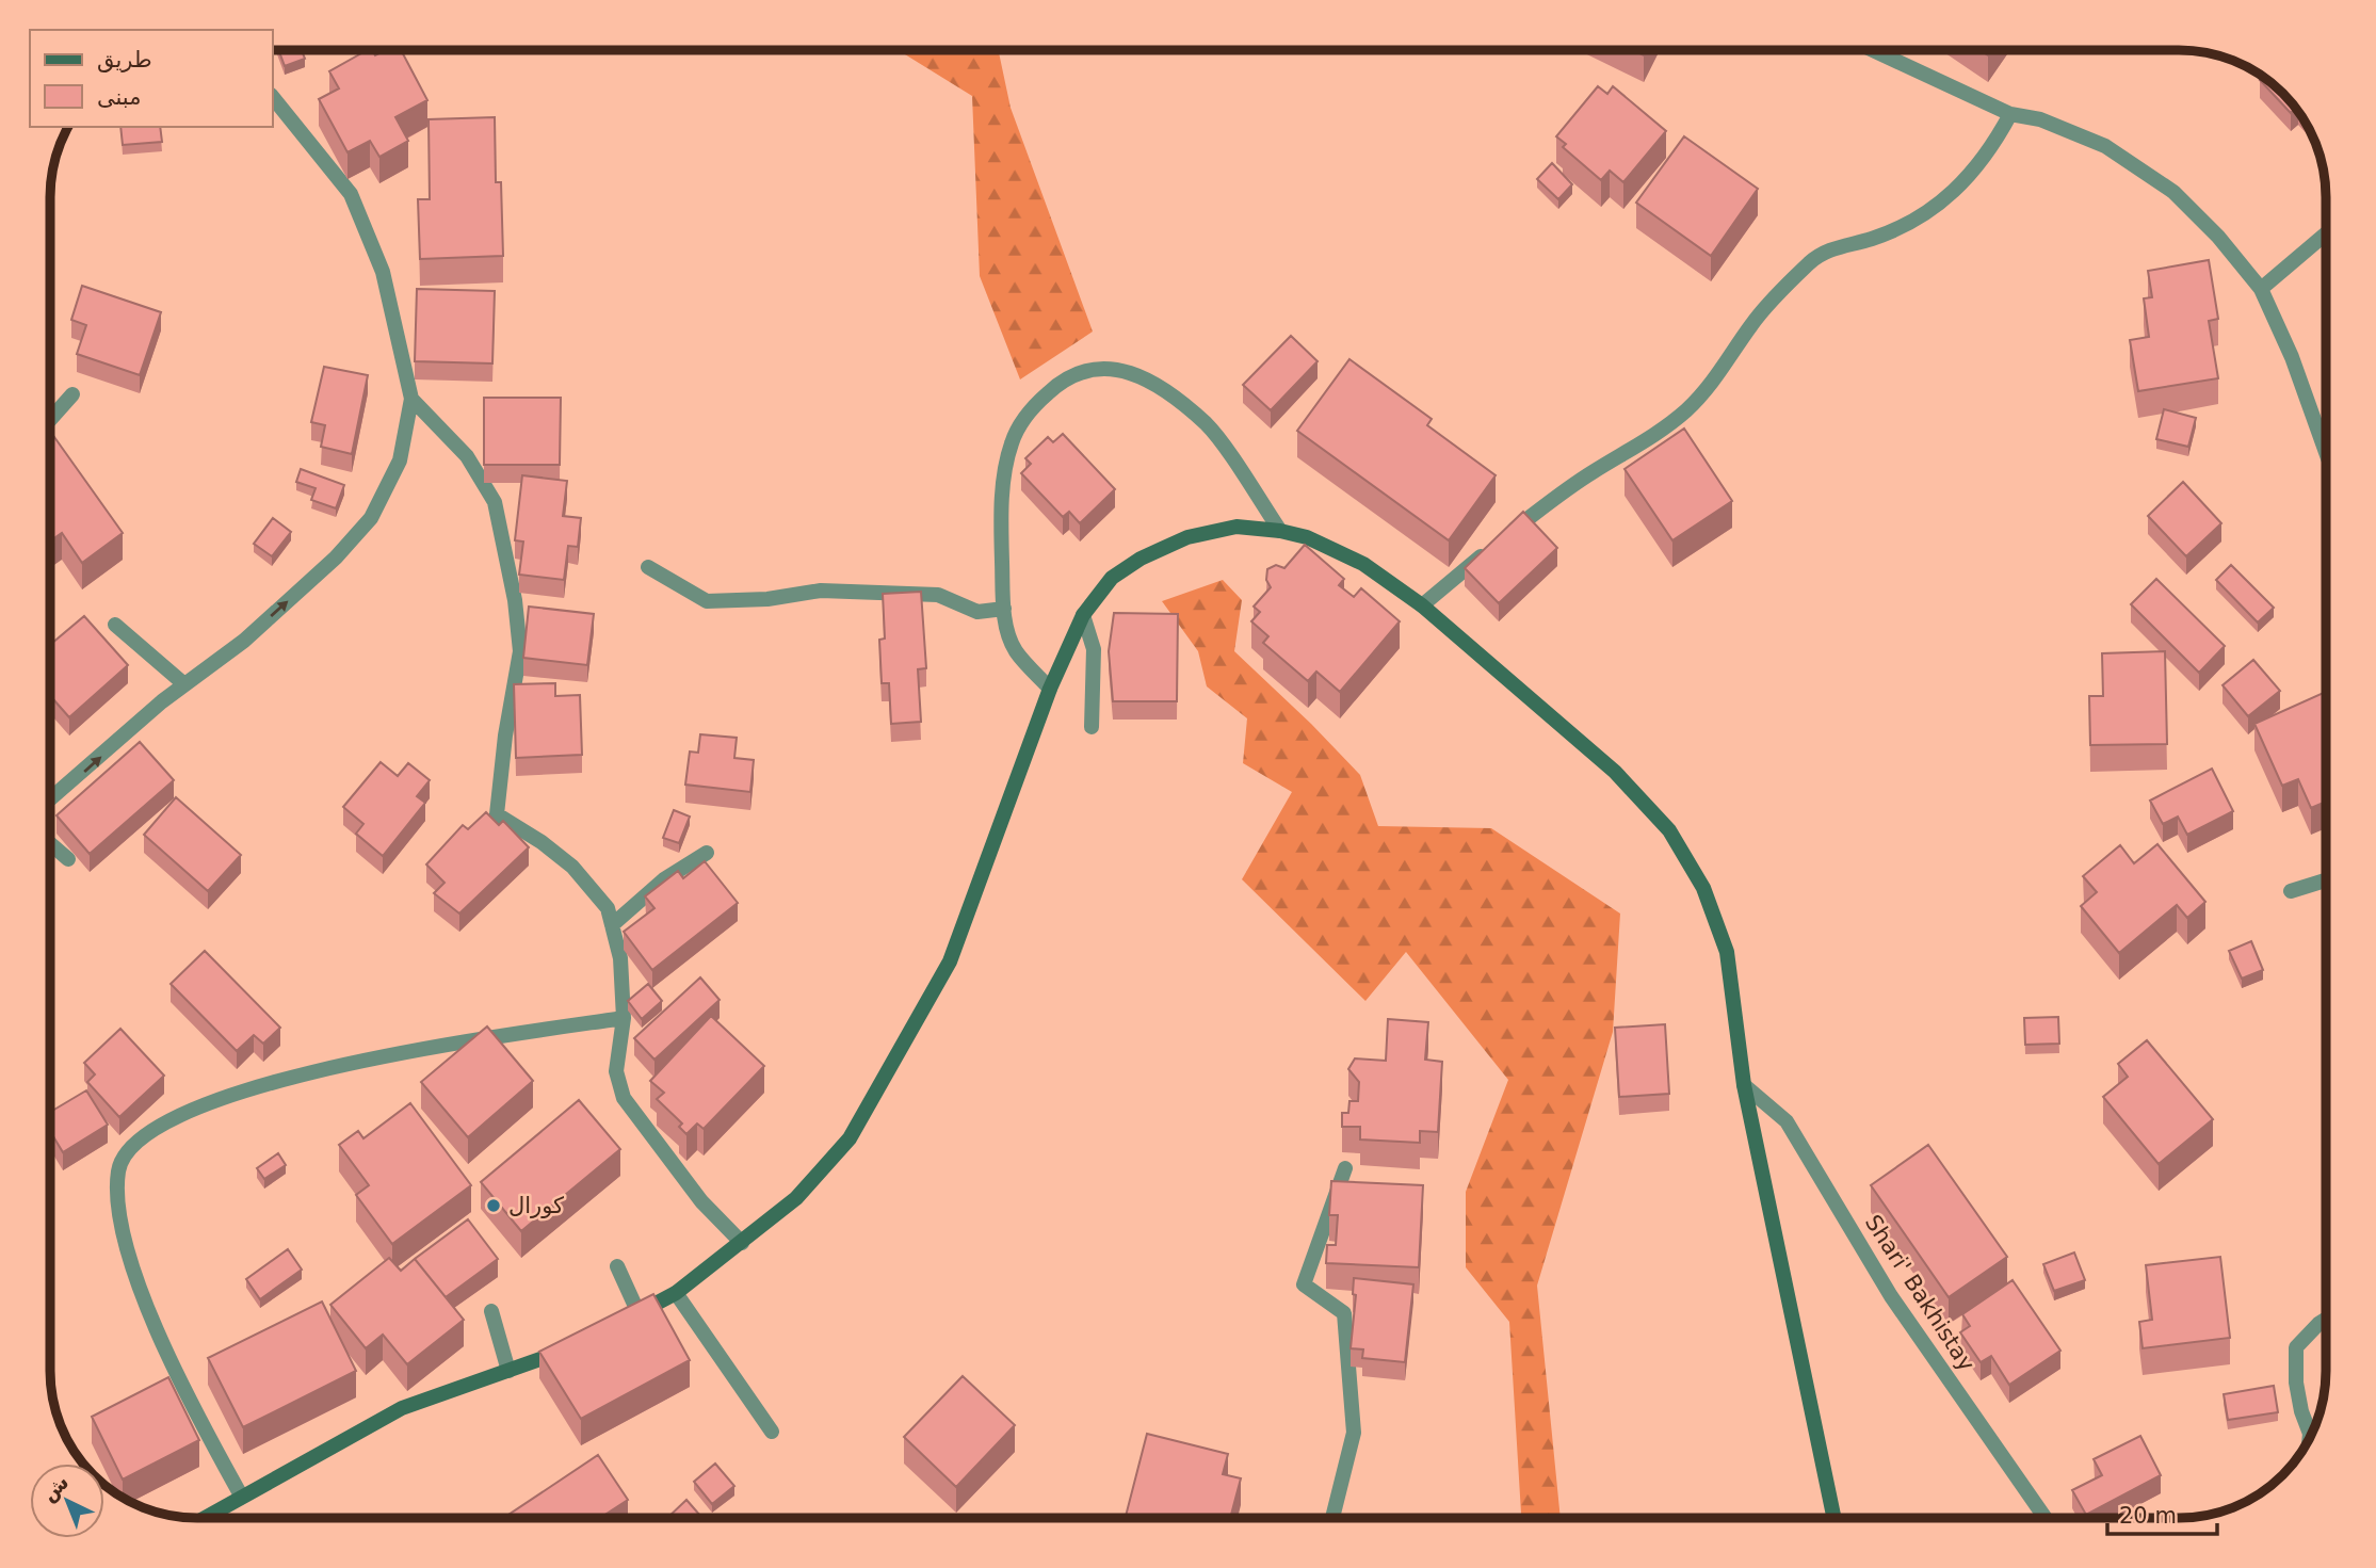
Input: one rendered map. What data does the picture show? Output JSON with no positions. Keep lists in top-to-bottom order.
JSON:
{
  "streets": {
    "street": ["Shari' Bakhistay"]
  },
  "places": ["كورال"],
  "legend": ["طريق", "مبنى"],
  "scale_bar": "20 m",
  "north": "top left"
}
